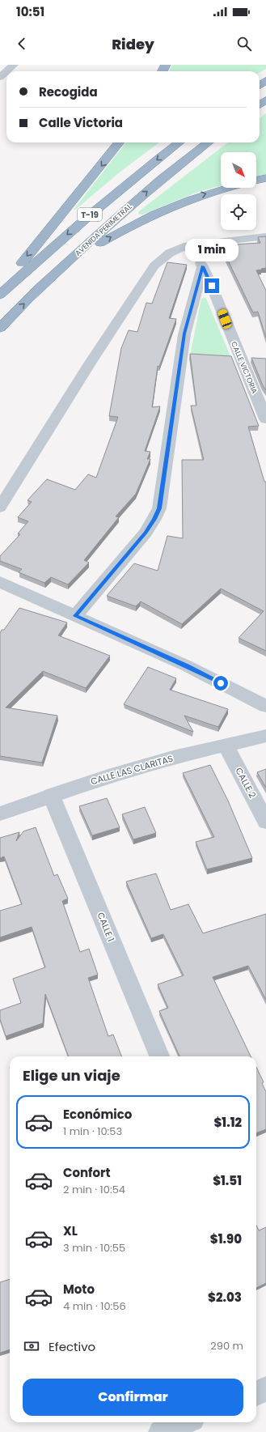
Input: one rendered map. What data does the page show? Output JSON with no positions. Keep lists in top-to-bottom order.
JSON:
{
  "streets": {
    "highway": ["T-19", "AVENIDA PERIMETRAL"],
    "street": [
      "CALLE VICTORIA",
      "CALLE LAS CLARITAS",
      "CALLE 2",
      "CALLE 1"
    ]
  },
  "crossings": [
    ["CALLE LAS CLARITAS", "CALLE 2"],
    ["CALLE LAS CLARITAS", "CALLE 1"]
  ],
  "north": "bottom right",
  "page": {
    "status": "10:51",
    "header": "Ridey",
    "banner": ["Recogida", "Calle Victoria"],
    "bubble": "1 min",
    "heading": "Elige un viaje",
    "list": [
      {
        "name": "Económico",
        "note": "1 min · 10:53",
        "value": "$1.12"
      },
      {
        "name": "Confort",
        "note": "2 min · 10:54",
        "value": "$1.51"
      },
      {
        "name": "XL",
        "note": "3 min · 10:55",
        "value": "$1.90"
      },
      {
        "name": "Moto",
        "note": "4 min · 10:56",
        "value": "$2.03"
      }
    ],
    "pay": ["Efectivo", "290 m"],
    "buttons": "Confirmar"
  }
}
